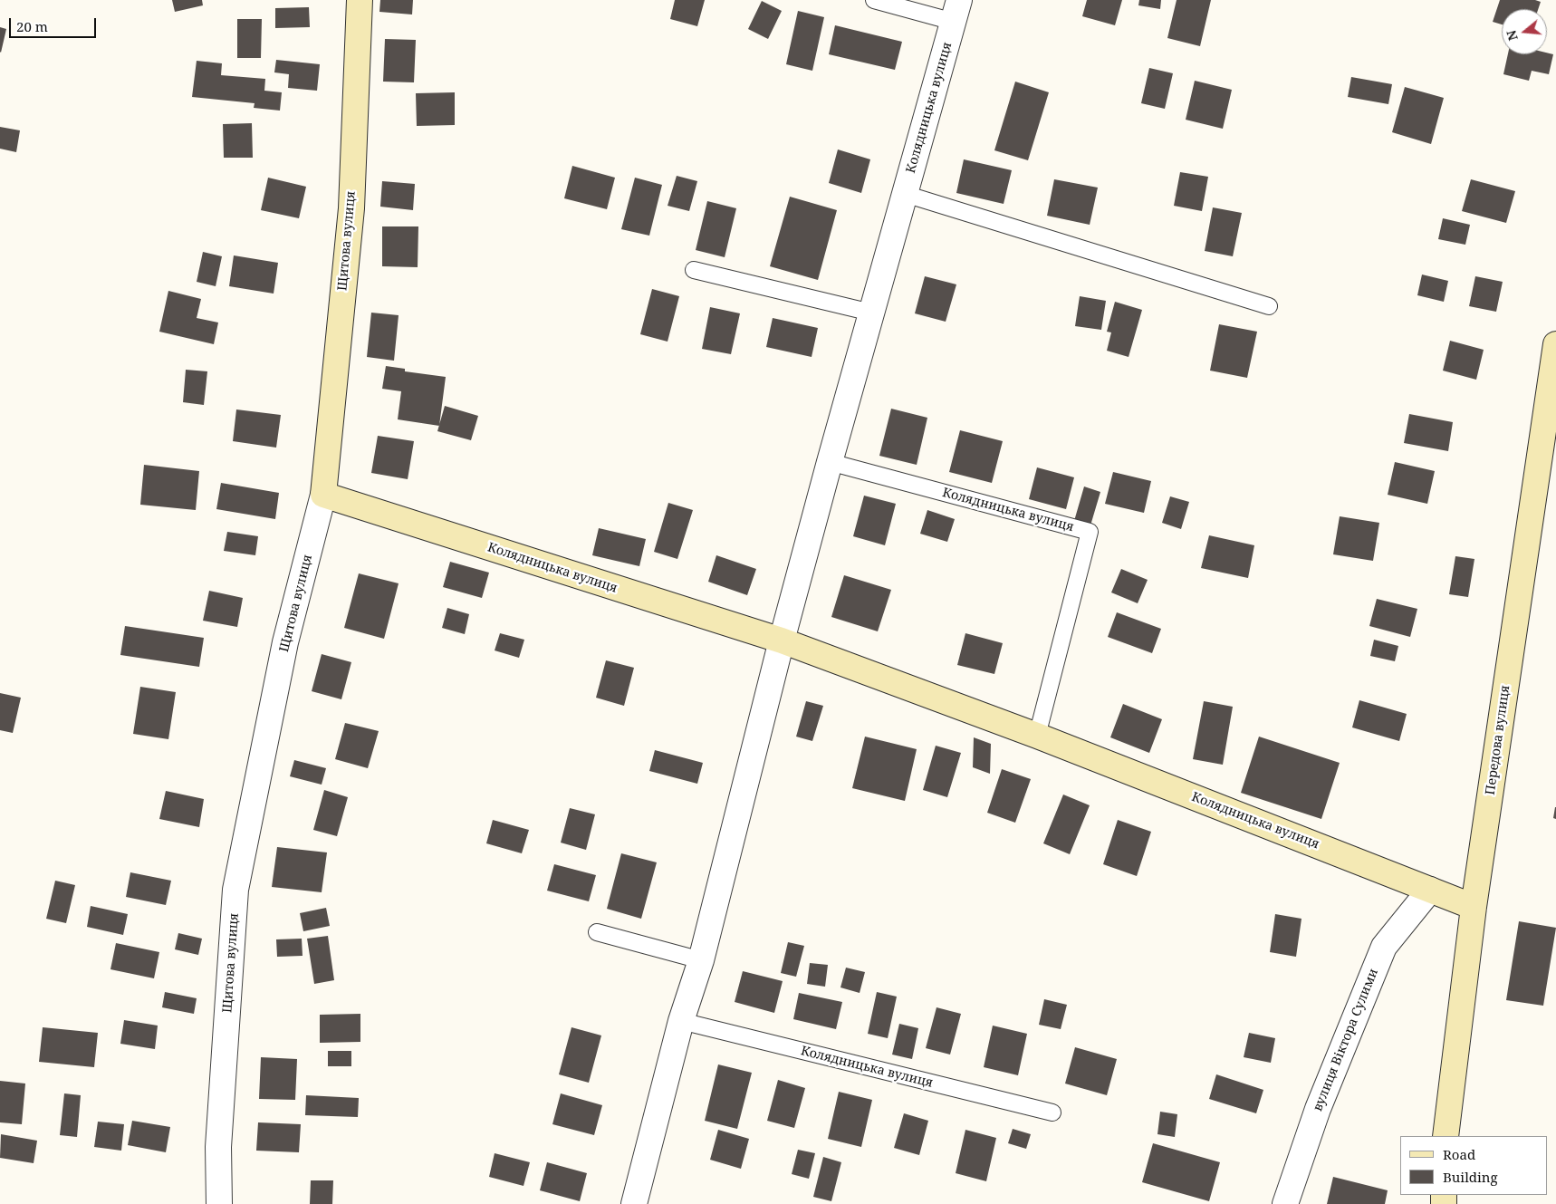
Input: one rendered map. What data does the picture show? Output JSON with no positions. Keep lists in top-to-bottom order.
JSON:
{
  "streets": {
    "street": [
      "Колядницька вулиця",
      "Щитова вулиця",
      "Передова вулиця",
      "вулиця Віктора Сулими"
    ]
  },
  "crossings": [
    ["Колядницька вулиця", "Щитова вулиця"],
    ["Колядницька вулиця", "Передова вулиця"],
    ["Колядницька вулиця", "вулиця Віктора Сулими"]
  ],
  "legend": ["Road", "Building"],
  "scale_bar": "20 m",
  "north": "left"
}
